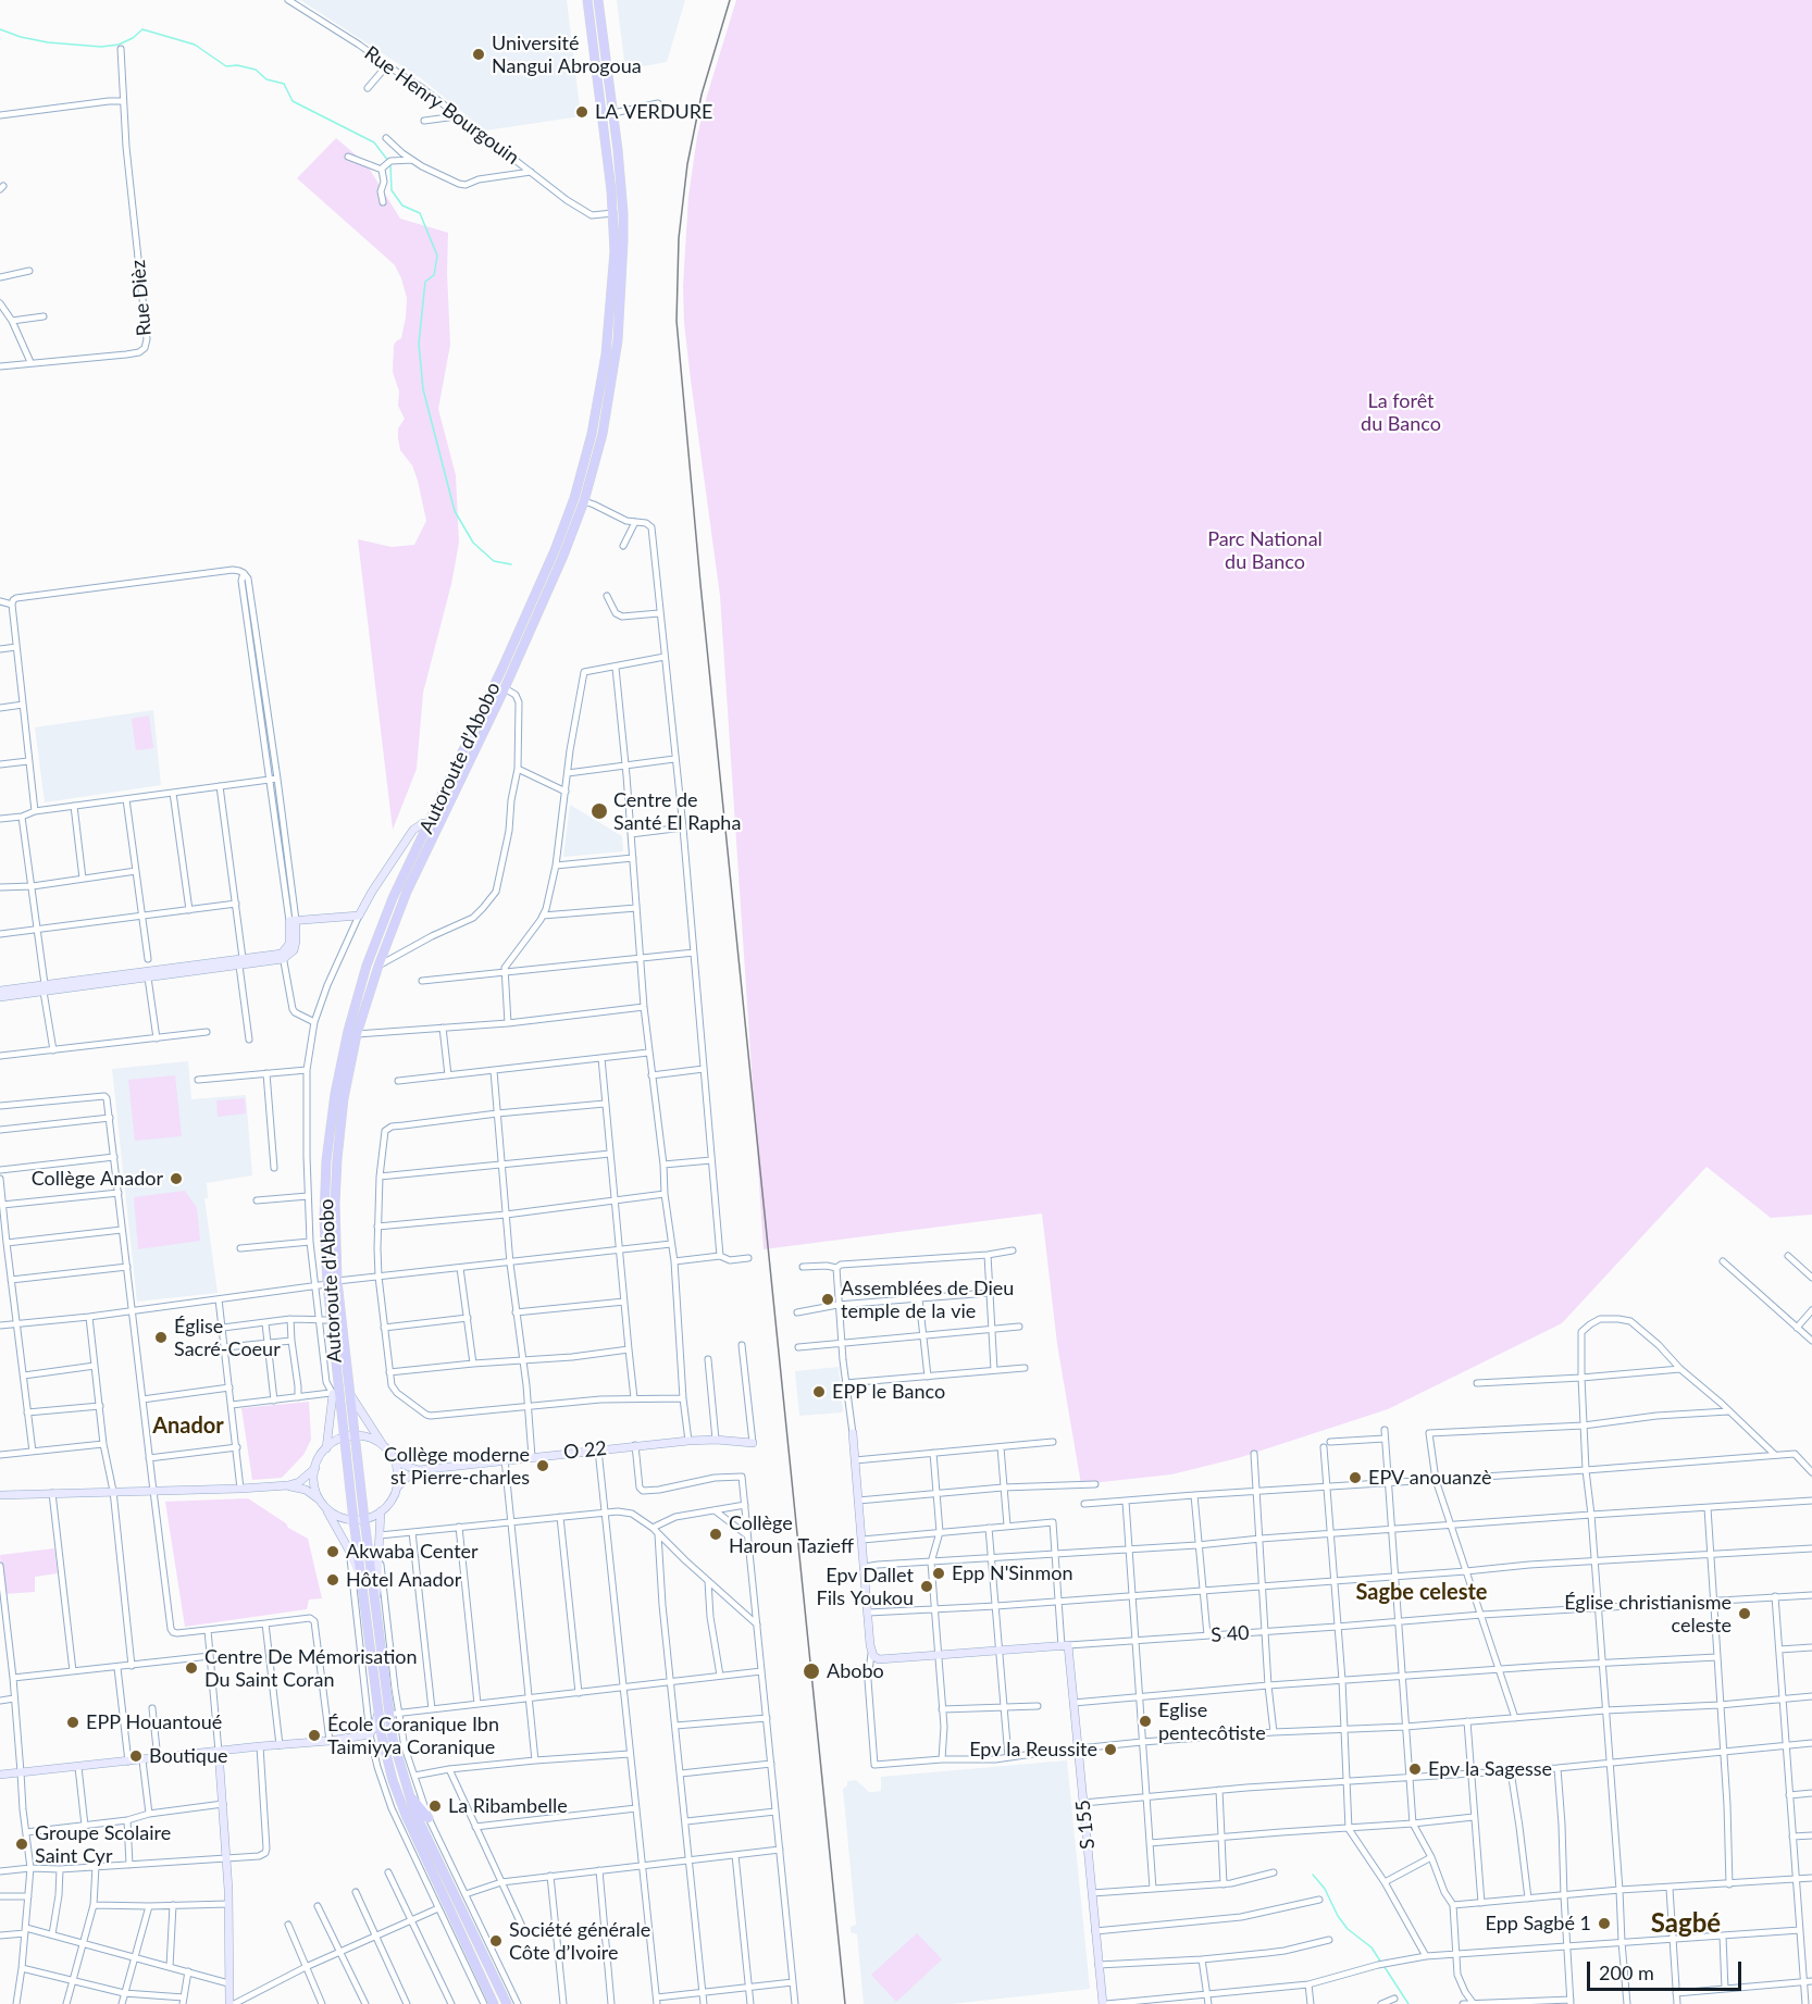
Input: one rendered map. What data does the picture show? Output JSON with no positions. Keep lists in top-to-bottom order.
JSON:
{
  "streets": {
    "main road": ["Autoroute d'Abobo"],
    "street": [
      "Rue Henry Bourgouin",
      "Rue Dièz",
      "O 22",
      "S 40",
      "S 155"
    ]
  },
  "crossings": [
    ["Rue Henry Bourgouin", "Autoroute d'Abobo"],
    ["S 40", "S 155"]
  ],
  "districts": ["Anador", "Sagbe celeste", "Sagbé"],
  "parks": ["La forêt du Banco", "Parc National du Banco"],
  "places": [
    "Université Nangui Abrogoua",
    "LA VERDURE",
    "Centre de Santé El Rapha",
    "Collège Anador",
    "Assemblées de Dieu temple de la vie",
    "Église Sacré-Coeur",
    "EPP le Banco",
    "Collège moderne st Pierre-charles",
    "EPV anouanzè",
    "Collège Haroun Tazieff",
    "Akwaba Center",
    "Epp N'Sinmon",
    "Hôtel Anador",
    "Epv Dallet Fils Youkou",
    "Église christianisme celeste",
    "Centre De Mémorisation Du Saint Coran",
    "Abobo",
    "Eglise pentecôtiste",
    "EPP Houantoué",
    "École Coranique Ibn Taimiyya Coranique",
    "Epv la Reussite",
    "Boutique",
    "Epv la Sagesse",
    "La Ribambelle",
    "Groupe Scolaire Saint Cyr",
    "Epp Sagbé 1",
    "Société générale Côte d’Ivoire"
  ],
  "scale_bar": "200 m"
}
